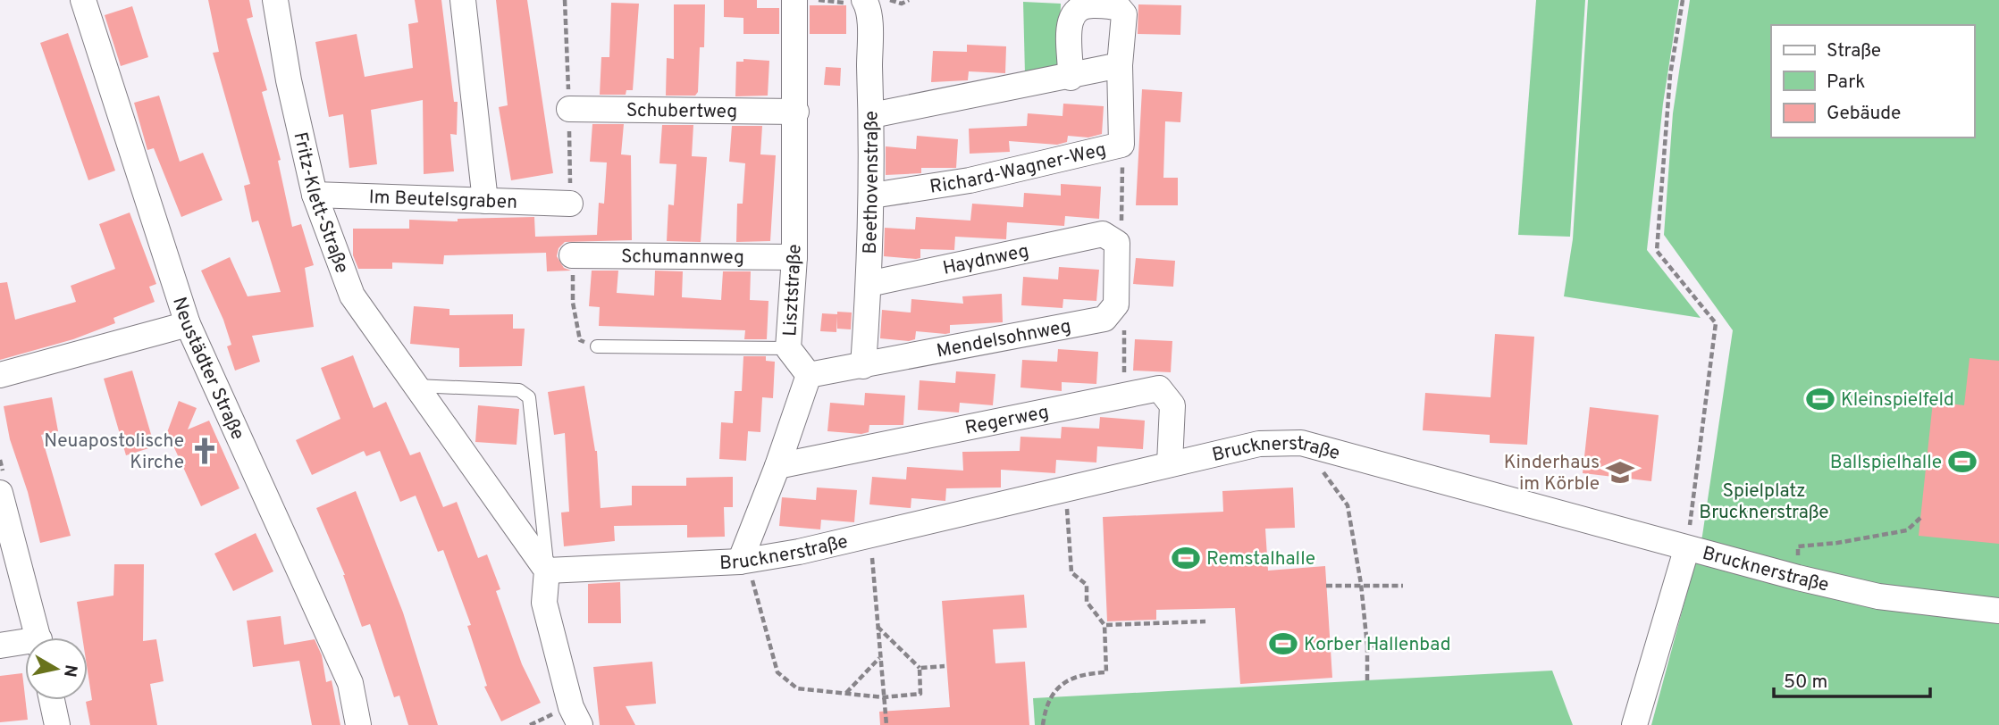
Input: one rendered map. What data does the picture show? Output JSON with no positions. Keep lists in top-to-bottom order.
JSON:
{
  "streets": {
    "street": [
      "Schubertweg",
      "Richard-Wagner-Weg",
      "Beethovenstraße",
      "Im Beutelsgraben",
      "Fritz-Klett-Straße",
      "Schumannweg",
      "Haydnweg",
      "Lisztstraße",
      "Mendelsohnweg",
      "Neustädter Straße",
      "Regerweg",
      "Brucknerstraße"
    ]
  },
  "crossings": [
    ["Schubertweg", "Lisztstraße"],
    ["Richard-Wagner-Weg", "Beethovenstraße"],
    ["Beethovenstraße", "Haydnweg"],
    ["Beethovenstraße", "Mendelsohnweg"],
    ["Im Beutelsgraben", "Fritz-Klett-Straße"],
    ["Fritz-Klett-Straße", "Brucknerstraße"],
    ["Schumannweg", "Lisztstraße"],
    ["Lisztstraße", "Mendelsohnweg"],
    ["Regerweg", "Brucknerstraße"]
  ],
  "parks": ["Spielplatz Brucknerstraße"],
  "places": {
    "sports": [
      "Kleinspielfeld",
      "Ballspielhalle",
      "Remstalhalle",
      "Korber Hallenbad"
    ],
    "church": ["Neuapostolische Kirche"],
    "school or university": ["Kinderhaus im Körble"]
  },
  "legend": ["Straße", "Park", "Gebäude"],
  "scale_bar": "50 m",
  "north": "right"
}
